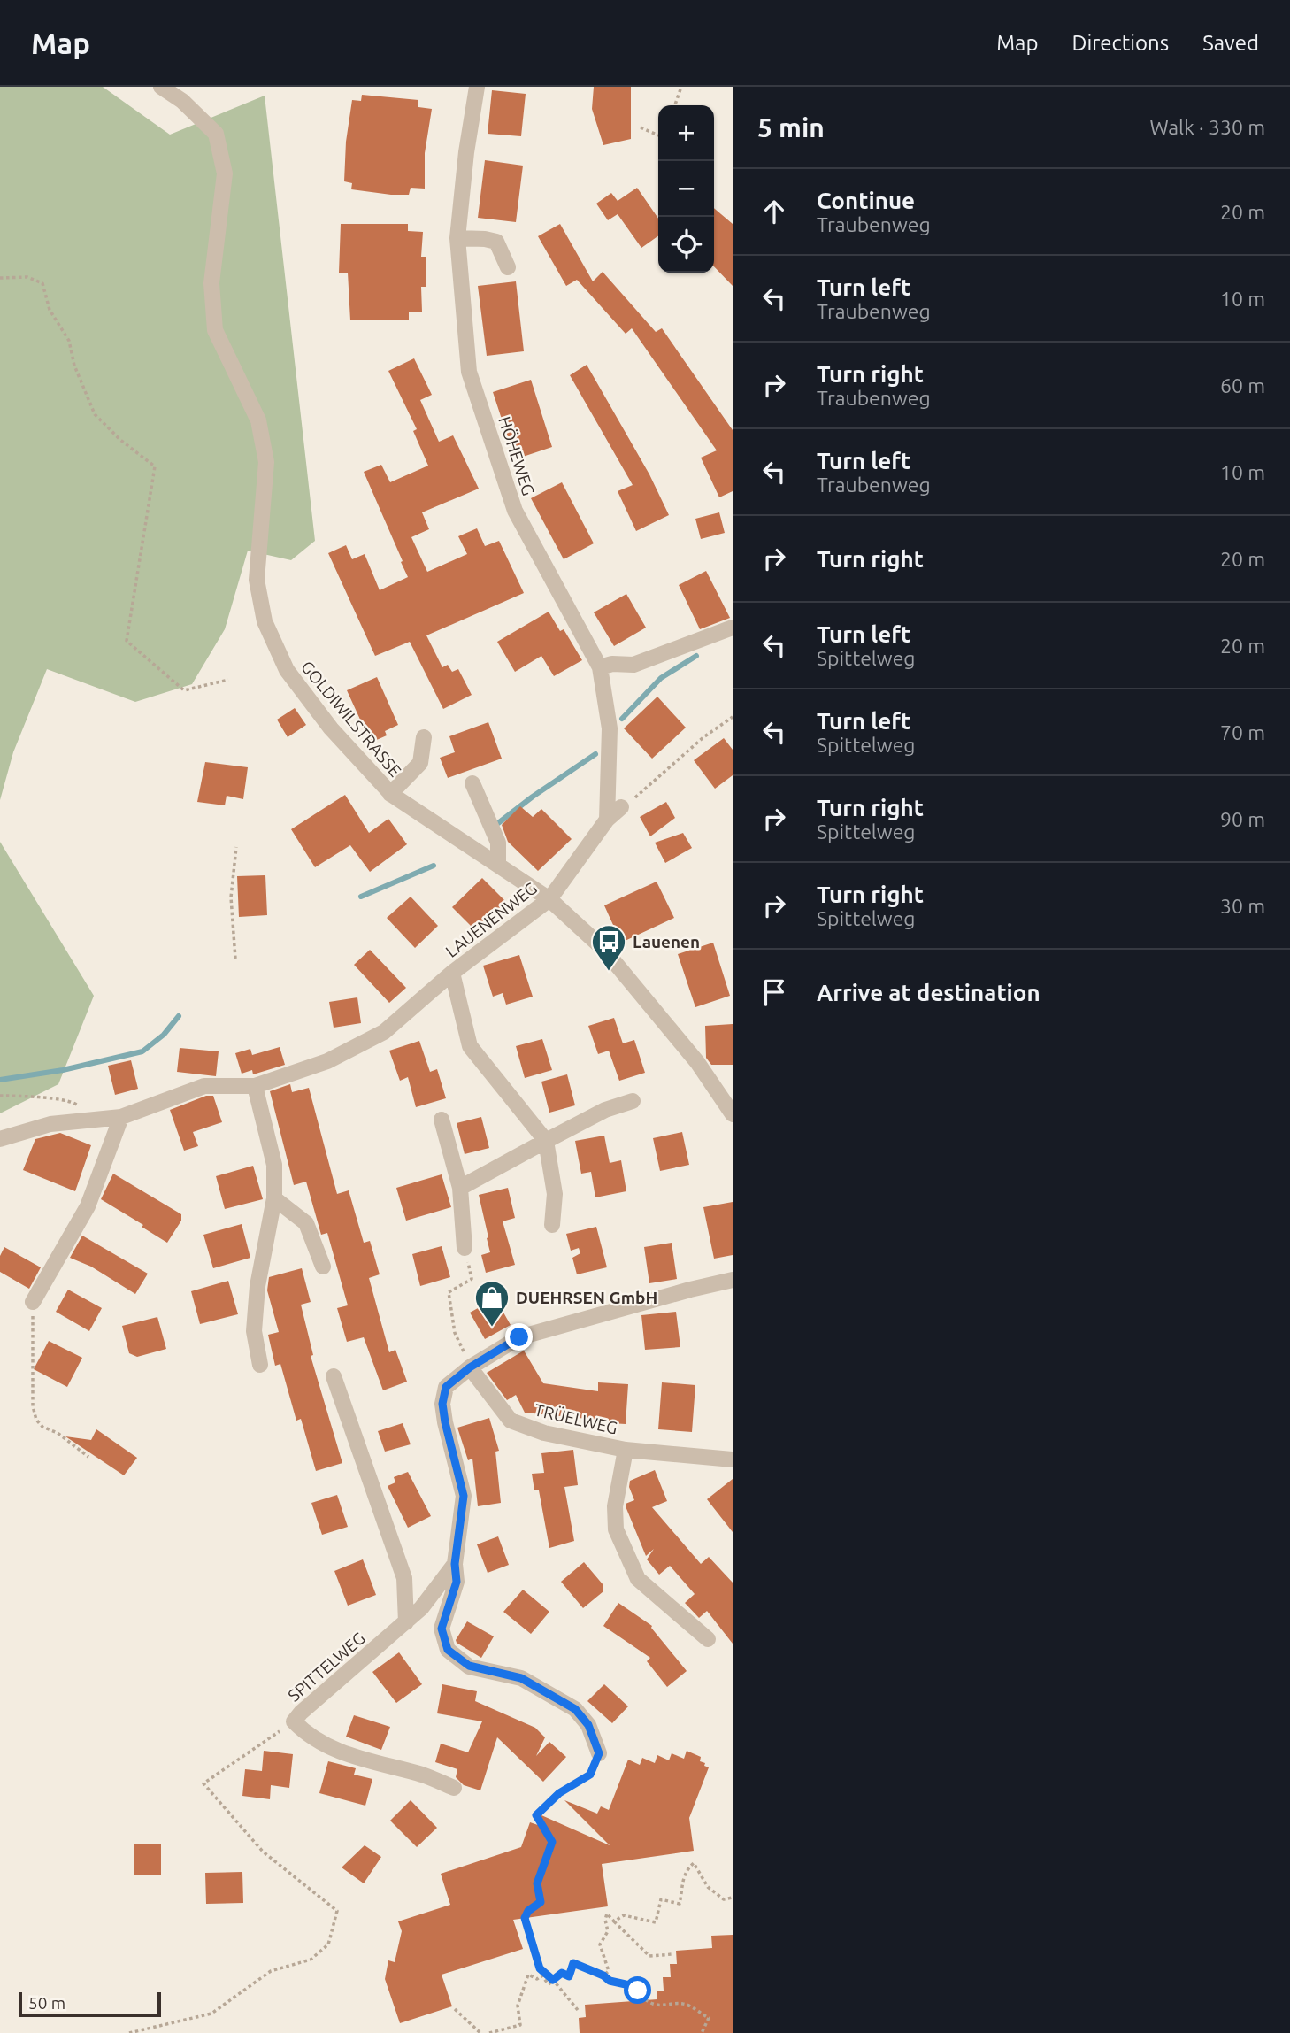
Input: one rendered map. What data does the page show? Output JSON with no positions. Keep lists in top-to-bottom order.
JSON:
{
  "streets": {
    "street": [
      "HÖHEWEG",
      "GOLDIWILSTRASSE",
      "LAUENENWEG",
      "TRÜELWEG",
      "SPITTELWEG"
    ]
  },
  "crossings": [
    ["HÖHEWEG", "LAUENENWEG"],
    ["GOLDIWILSTRASSE", "LAUENENWEG"],
    ["TRÜELWEG", "SPITTELWEG"]
  ],
  "places": {
    "bus stop": ["Lauenen"],
    "shop": ["DUEHRSEN GmbH"]
  },
  "scale_bar": "50 m",
  "page": {
    "header": "Map",
    "nav": ["Map", "Directions", "Saved"],
    "heading": ["5 min", "Walk · 330 m"],
    "map_buttons": ["+", "−"],
    "list": [
      ["Continue", "Traubenweg", "20 m"],
      ["Turn left", "Traubenweg", "10 m"],
      ["Turn right", "Traubenweg", "60 m"],
      ["Turn left", "Traubenweg", "10 m"],
      ["Turn right", "20 m"],
      ["Turn left", "Spittelweg", "20 m"],
      ["Turn left", "Spittelweg", "70 m"],
      ["Turn right", "Spittelweg", "90 m"],
      ["Turn right", "Spittelweg", "30 m"],
      "Arrive at destination"
    ],
    "scale": "50 m"
  }
}
